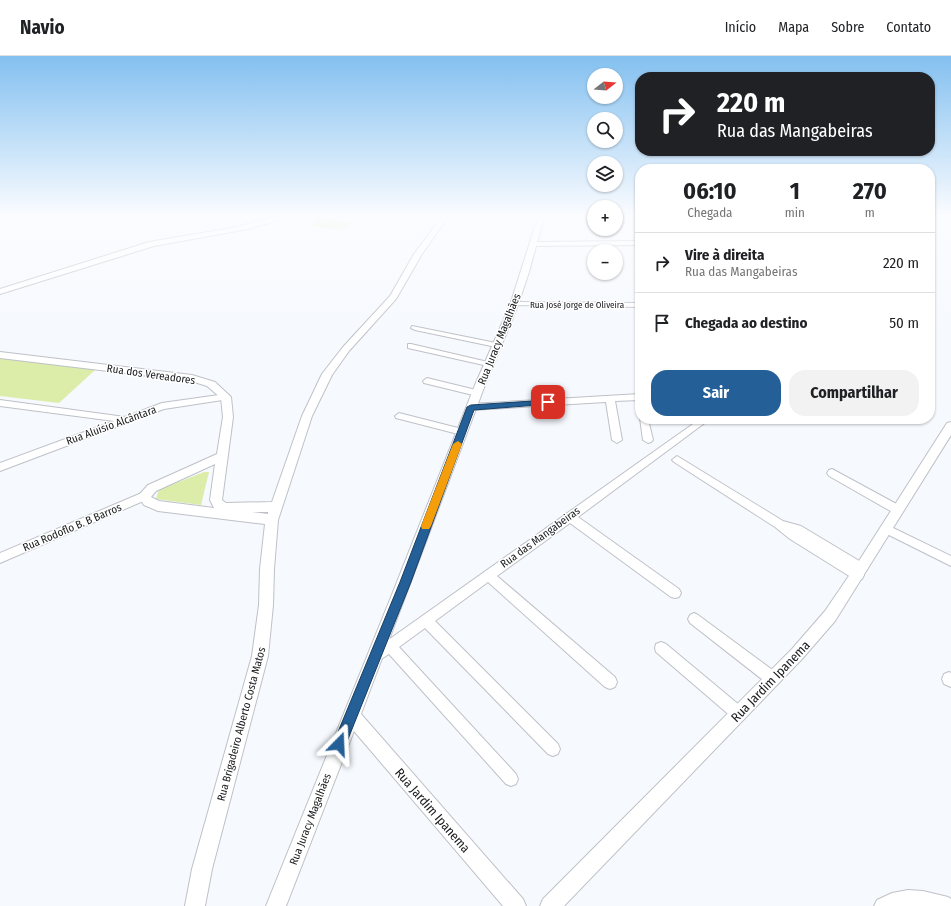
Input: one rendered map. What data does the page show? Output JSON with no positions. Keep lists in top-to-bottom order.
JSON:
{
  "streets": {
    "street": [
      "Rua José Jorge de Oliveira",
      "Rua Juracy Magalhães",
      "Rua dos Vereadores",
      "Rua Aluísio Alcântara",
      "Rua Rodoflo B. B Barros",
      "Rua das Mangabeiras",
      "Rua Jardim Ipanema",
      "Rua Brigadeiro Alberto Costa Matos"
    ]
  },
  "crossings": [
    ["Rua José Jorge de Oliveira", "Rua Juracy Magalhães"],
    ["Rua Juracy Magalhães", "Rua das Mangabeiras"],
    ["Rua Juracy Magalhães", "Rua Jardim Ipanema"],
    ["Rua dos Vereadores", "Rua Aluísio Alcântara"]
  ],
  "north": "right",
  "page": {
    "header": "Navio",
    "nav": [
      "Início",
      "Mapa",
      "Sobre",
      "Contato"
    ],
    "map_buttons": ["+", "−"],
    "turn": ["220 m", "Rua das Mangabeiras"],
    "eta": [
      "06:10",
      "Chegada",
      "1",
      "min",
      "270",
      "m"
    ],
    "list": [
      {
        "name": "Vire à direita",
        "note": "Rua das Mangabeiras",
        "value": "220 m"
      },
      {
        "name": "Chegada ao destino",
        "value": "50 m"
      }
    ],
    "buttons": ["Sair", "Compartilhar"]
  }
}
